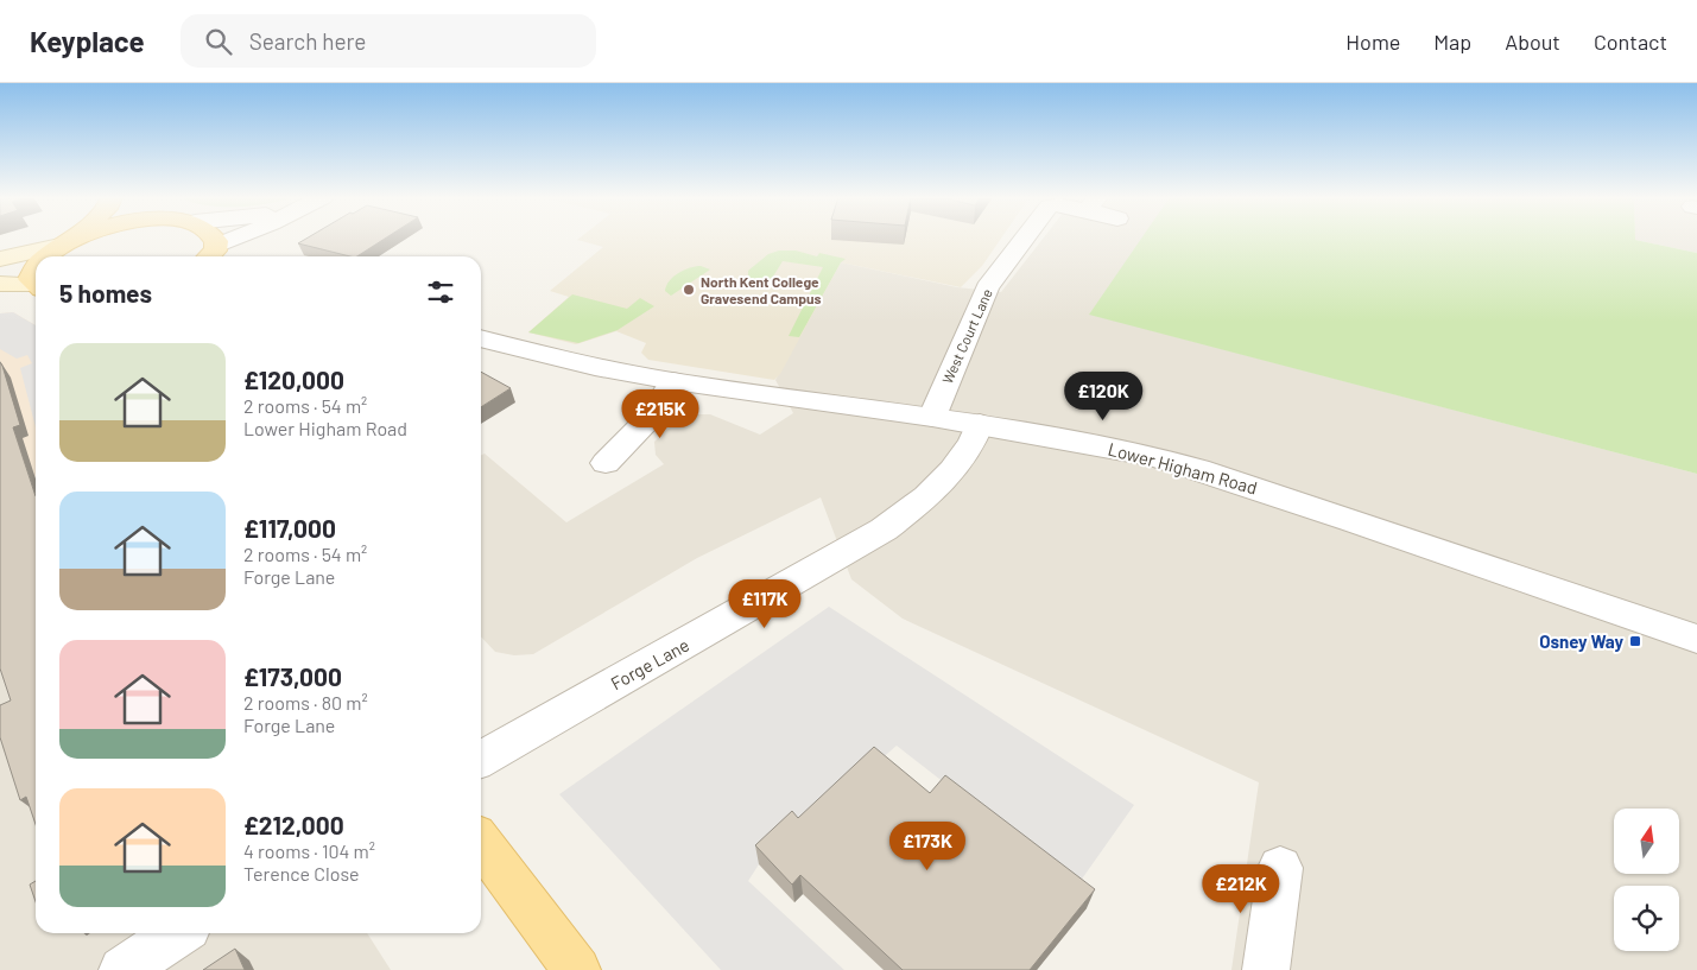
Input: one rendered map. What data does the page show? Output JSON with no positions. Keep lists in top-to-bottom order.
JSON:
{
  "streets": {
    "street": ["West Court Lane", "Lower Higham Road", "Forge Lane"]
  },
  "crossings": [
    ["West Court Lane", "Lower Higham Road"],
    ["Lower Higham Road", "Forge Lane"]
  ],
  "places": {
    "other": ["North Kent College Gravesend Campus"],
    "transit": ["Osney Way"]
  },
  "north": "top",
  "page": {
    "header": "Keyplace",
    "search": "Search here",
    "nav": [
      "Home",
      "Map",
      "About",
      "Contact"
    ],
    "heading": "5 homes",
    "list": [
      {
        "name": "£120,000",
        "note": "2 rooms · 54 m² · Lower Higham Road"
      },
      {
        "name": "£117,000",
        "note": "2 rooms · 54 m² · Forge Lane"
      },
      {
        "name": "£173,000",
        "note": "2 rooms · 80 m² · Forge Lane"
      },
      {
        "name": "£212,000",
        "note": "4 rooms · 104 m² · Terence Close"
      }
    ],
    "price": [
      "£120K",
      "£215K",
      "£117K",
      "£173K",
      "£212K"
    ]
  }
}
